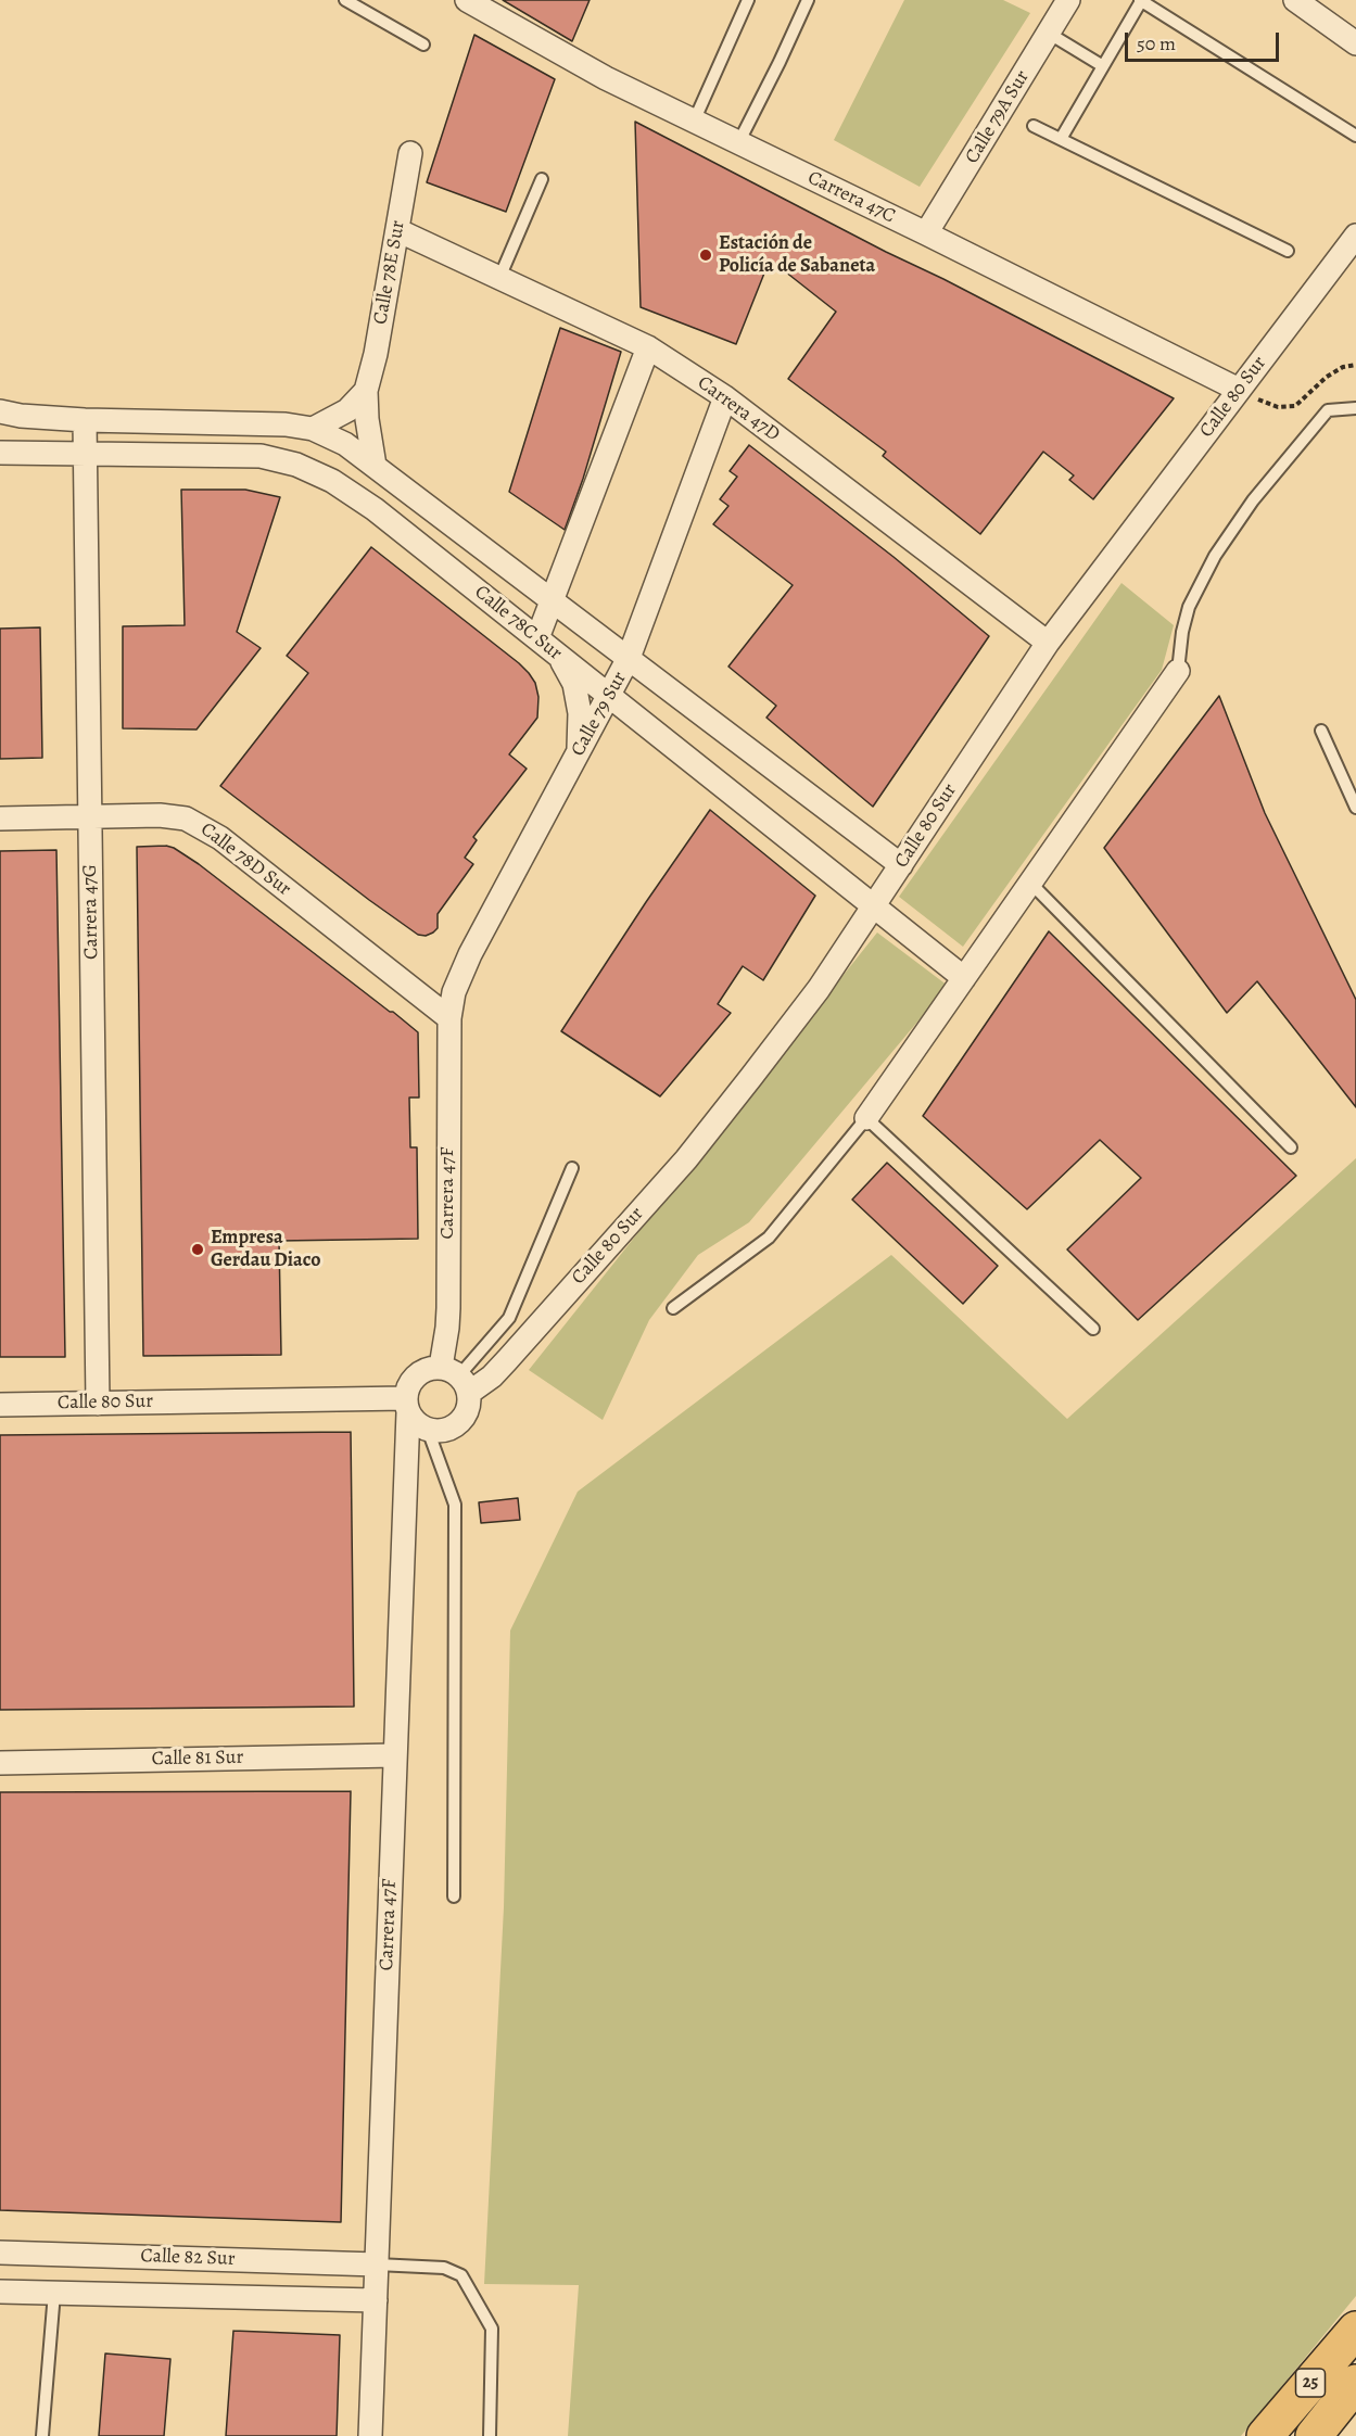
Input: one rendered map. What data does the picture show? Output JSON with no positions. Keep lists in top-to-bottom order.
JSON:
{
  "streets": {
    "highway": ["25"],
    "street": [
      "Calle 79A Sur",
      "Carrera 47C",
      "Calle 78E Sur",
      "Calle 80 Sur",
      "Carrera 47D",
      "Calle 78C Sur",
      "Calle 79 Sur",
      "Calle 78D Sur",
      "Carrera 47G",
      "Carrera 47F",
      "Calle 81 Sur",
      "Calle 82 Sur"
    ]
  },
  "crossings": [
    ["Calle 79A Sur", "Carrera 47C"],
    ["Carrera 47C", "Calle 80 Sur"],
    ["Calle 78E Sur", "Carrera 47D"],
    ["Calle 78E Sur", "Calle 78C Sur"],
    ["Calle 80 Sur", "Carrera 47D"],
    ["Calle 80 Sur", "Calle 78C Sur"],
    ["Calle 80 Sur", "Carrera 47G"],
    ["Calle 80 Sur", "Carrera 47F"],
    ["Carrera 47D", "Calle 79 Sur"],
    ["Calle 78C Sur", "Calle 79 Sur"],
    ["Calle 78C Sur", "Carrera 47G"],
    ["Calle 79 Sur", "Calle 78D Sur"],
    ["Calle 79 Sur", "Carrera 47F"],
    ["Calle 78D Sur", "Carrera 47G"],
    ["Calle 78D Sur", "Carrera 47F"],
    ["Carrera 47F", "Calle 81 Sur"],
    ["Carrera 47F", "Calle 82 Sur"]
  ],
  "places": ["Estación de Policía de Sabaneta", "Empresa Gerdau Diaco"],
  "scale_bar": "50 m"
}
